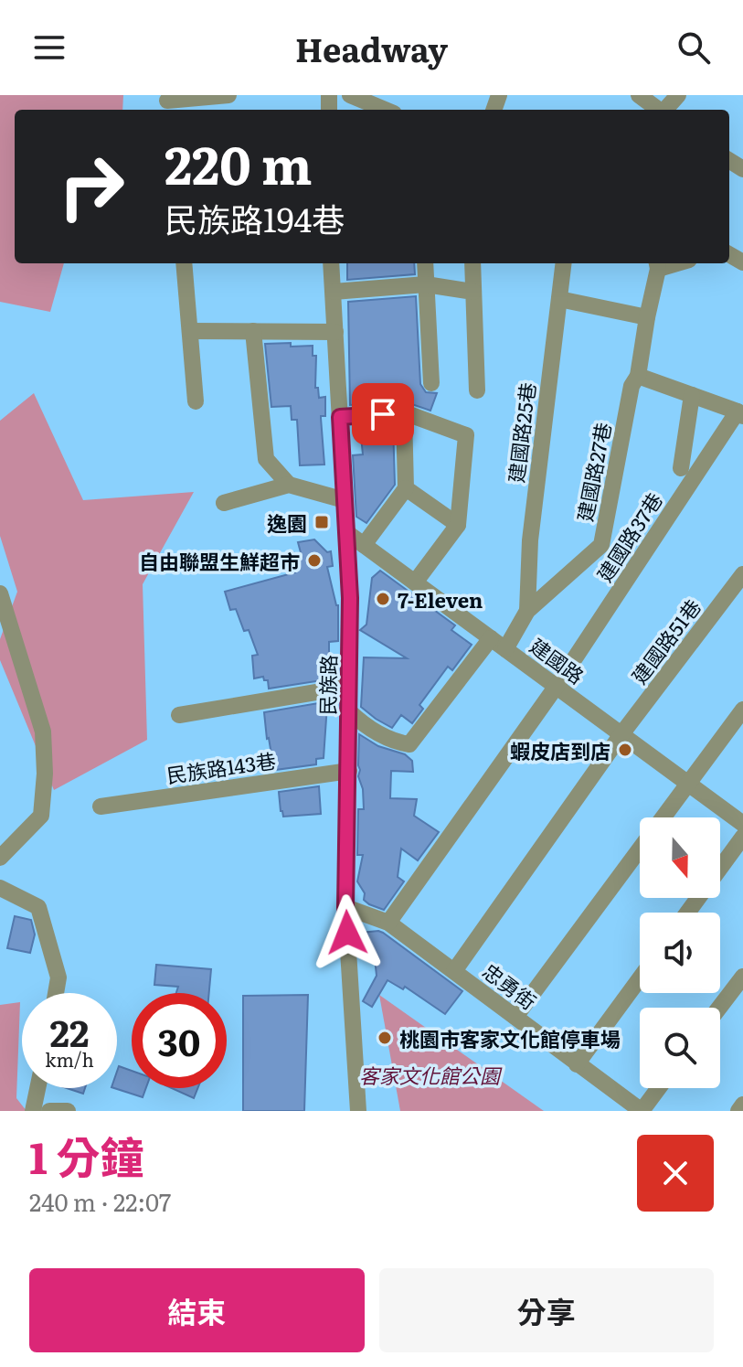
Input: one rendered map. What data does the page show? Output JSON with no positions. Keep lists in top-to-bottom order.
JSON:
{
  "streets": {
    "street": [
      "建國路25巷",
      "建國路27巷",
      "建國路37巷",
      "建國路51巷",
      "建國路",
      "民族路",
      "民族路143巷",
      "忠勇街"
    ]
  },
  "crossings": [
    ["建國路25巷", "建國路27巷"],
    ["建國路27巷", "建國路"],
    ["建國路37巷", "建國路"],
    ["建國路37巷", "忠勇街"],
    ["建國路51巷", "建國路"],
    ["建國路51巷", "忠勇街"],
    ["建國路", "民族路"],
    ["民族路", "民族路143巷"],
    ["民族路", "忠勇街"]
  ],
  "parks": ["客家文化館公園"],
  "places": {
    "transit": ["逸園"],
    "other": [
      "自由聯盟生鮮超市",
      "7-Eleven",
      "蝦皮店到店",
      "桃園市客家文化館停車場"
    ]
  },
  "north": "bottom",
  "page": {
    "header": "Headway",
    "turn": ["220 m", "民族路194巷"],
    "speed": "22 km/h",
    "limit": "30",
    "heading": ["1 分鐘", "240 m · 22:07"],
    "buttons": ["結束", "分享"]
  }
}
